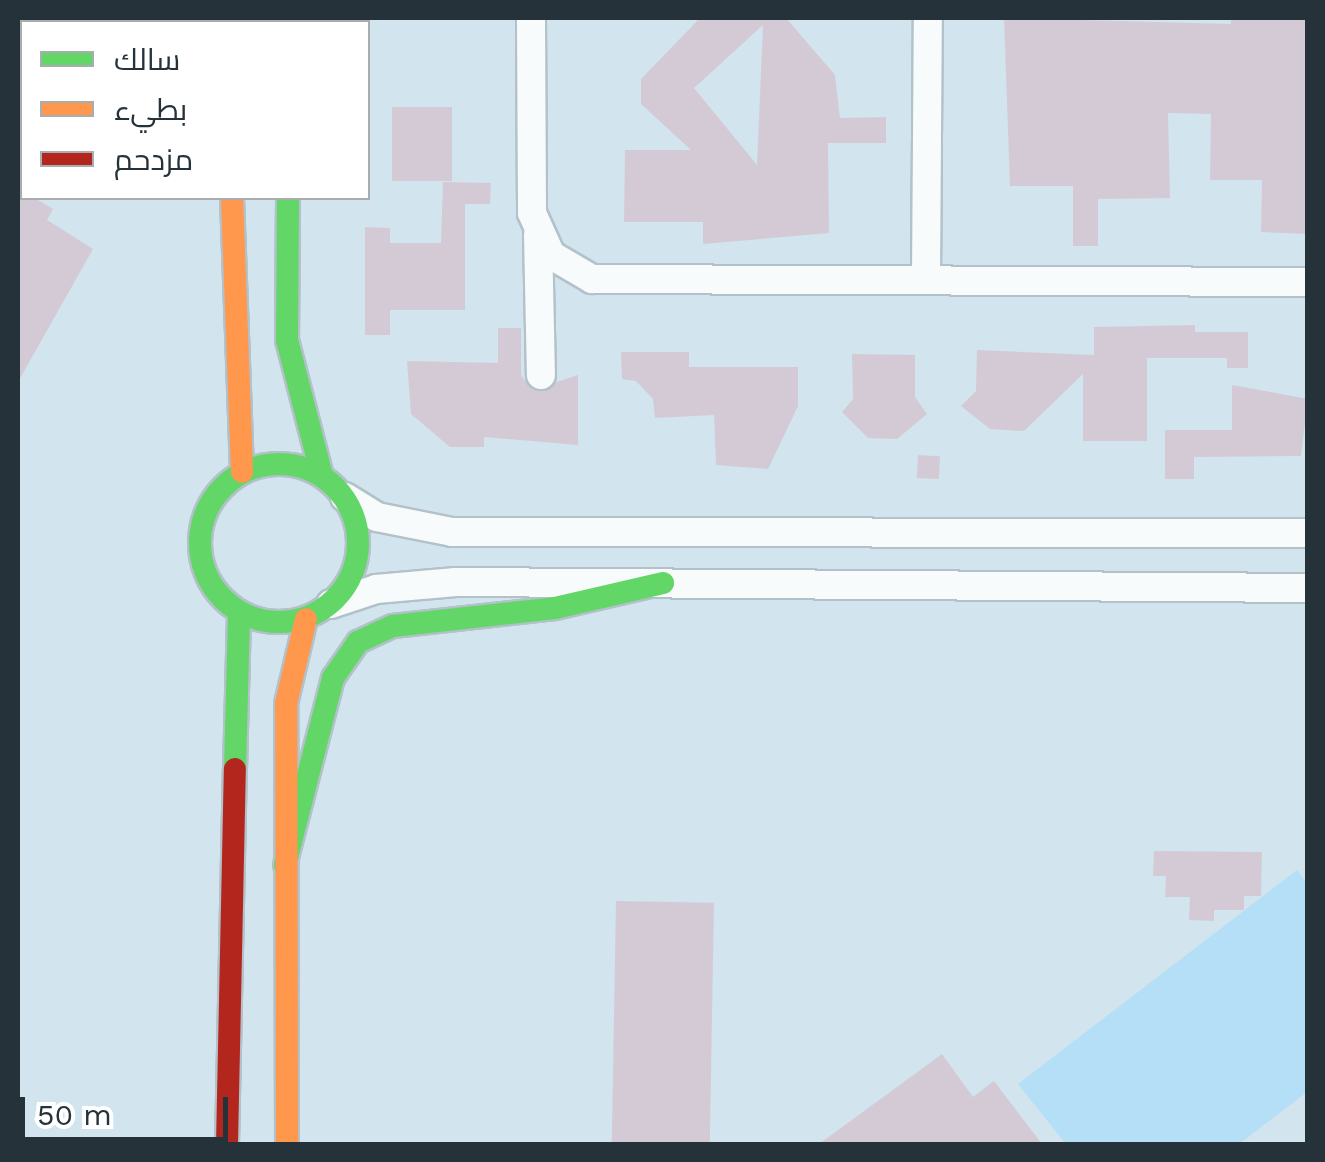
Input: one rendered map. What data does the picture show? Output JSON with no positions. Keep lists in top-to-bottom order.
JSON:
{
  "legend": ["سالك", "بطيء", "مزدحم"],
  "scale_bar": "50 m"
}
